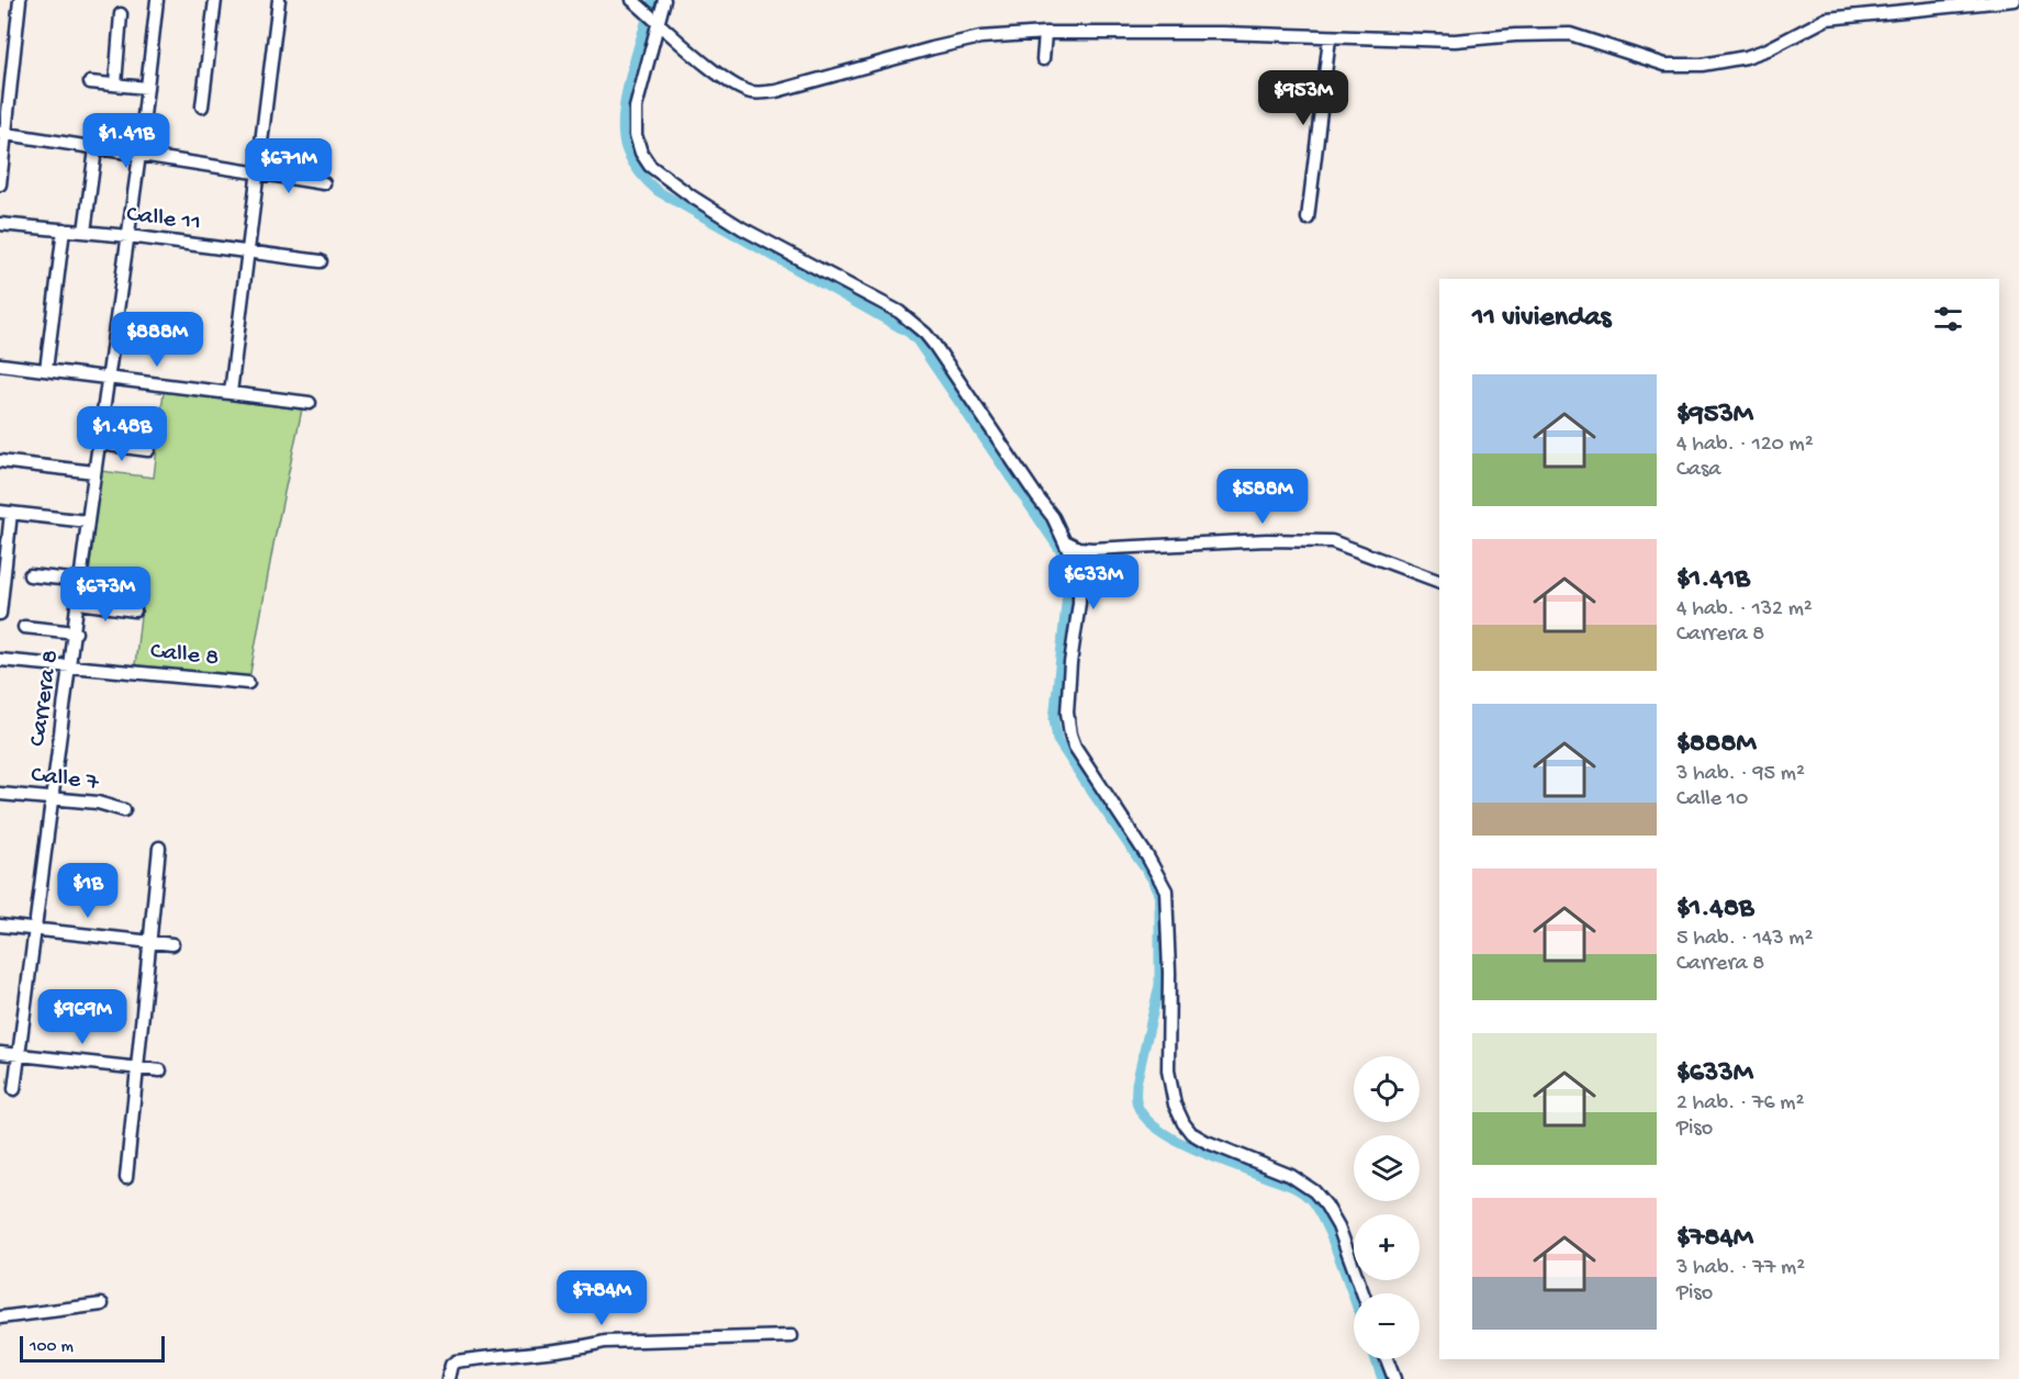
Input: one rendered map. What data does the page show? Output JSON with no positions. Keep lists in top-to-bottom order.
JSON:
{
  "streets": {
    "street": [
      "Calle 11",
      "Calle 8",
      "Carrera 8",
      "Calle 7"
    ]
  },
  "crossings": [
    ["Calle 11", "Carrera 8"],
    ["Calle 8", "Carrera 8"],
    ["Carrera 8", "Calle 7"]
  ],
  "scale_bar": "100 m",
  "page": {
    "price": [
      "$953M",
      "$1.41B",
      "$671M",
      "$888M",
      "$1.48B",
      "$588M",
      "$633M",
      "$673M",
      "$1B",
      "$969M",
      "$784M"
    ],
    "heading": "11 viviendas",
    "list": [
      {
        "name": "$953M",
        "note": "4 hab. · 120 m² · Casa"
      },
      {
        "name": "$1.41B",
        "note": "4 hab. · 132 m² · Carrera 8"
      },
      {
        "name": "$888M",
        "note": "3 hab. · 95 m² · Calle 10"
      },
      {
        "name": "$1.48B",
        "note": "5 hab. · 143 m² · Carrera 8"
      },
      {
        "name": "$633M",
        "note": "2 hab. · 76 m² · Piso"
      },
      {
        "name": "$784M",
        "note": "3 hab. · 77 m² · Piso"
      }
    ],
    "map_buttons": ["+", "−"],
    "scale": "100 m"
  }
}
